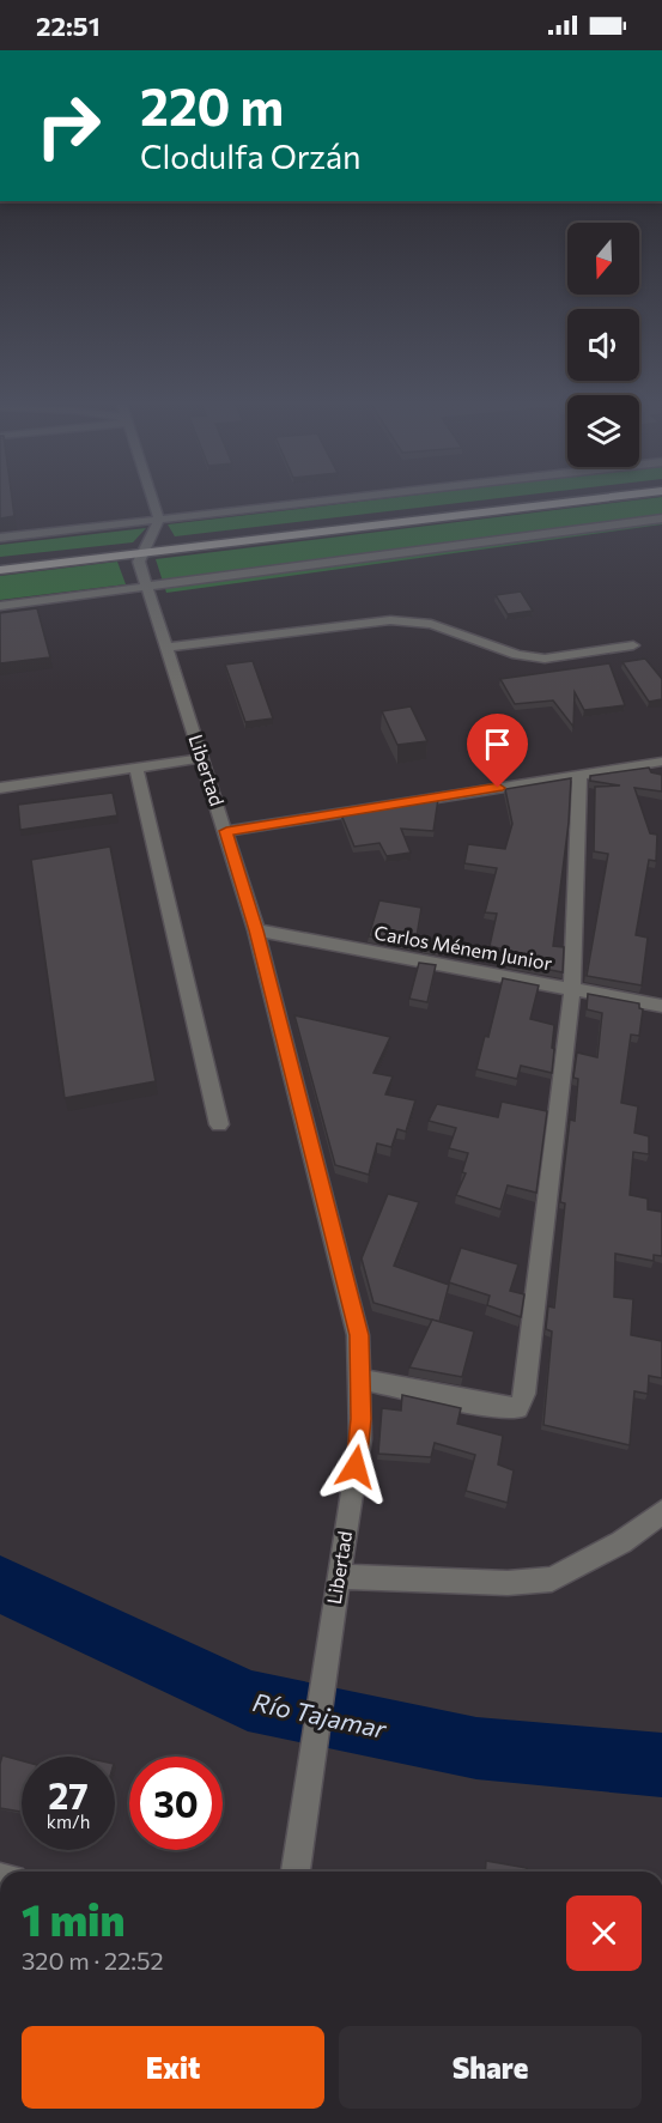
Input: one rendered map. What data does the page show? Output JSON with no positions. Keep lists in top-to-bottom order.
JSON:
{
  "streets": {
    "street": ["Libertad", "Carlos Ménem Junior"]
  },
  "crossings": [
    ["Libertad", "Carlos Ménem Junior"]
  ],
  "water": ["Río Tajamar"],
  "north": "bottom",
  "page": {
    "status": "22:51",
    "turn": ["220 m", "Clodulfa Orzán"],
    "speed": "27 km/h",
    "limit": "30",
    "heading": ["1 min", "320 m · 22:52"],
    "buttons": ["Exit", "Share"]
  }
}
